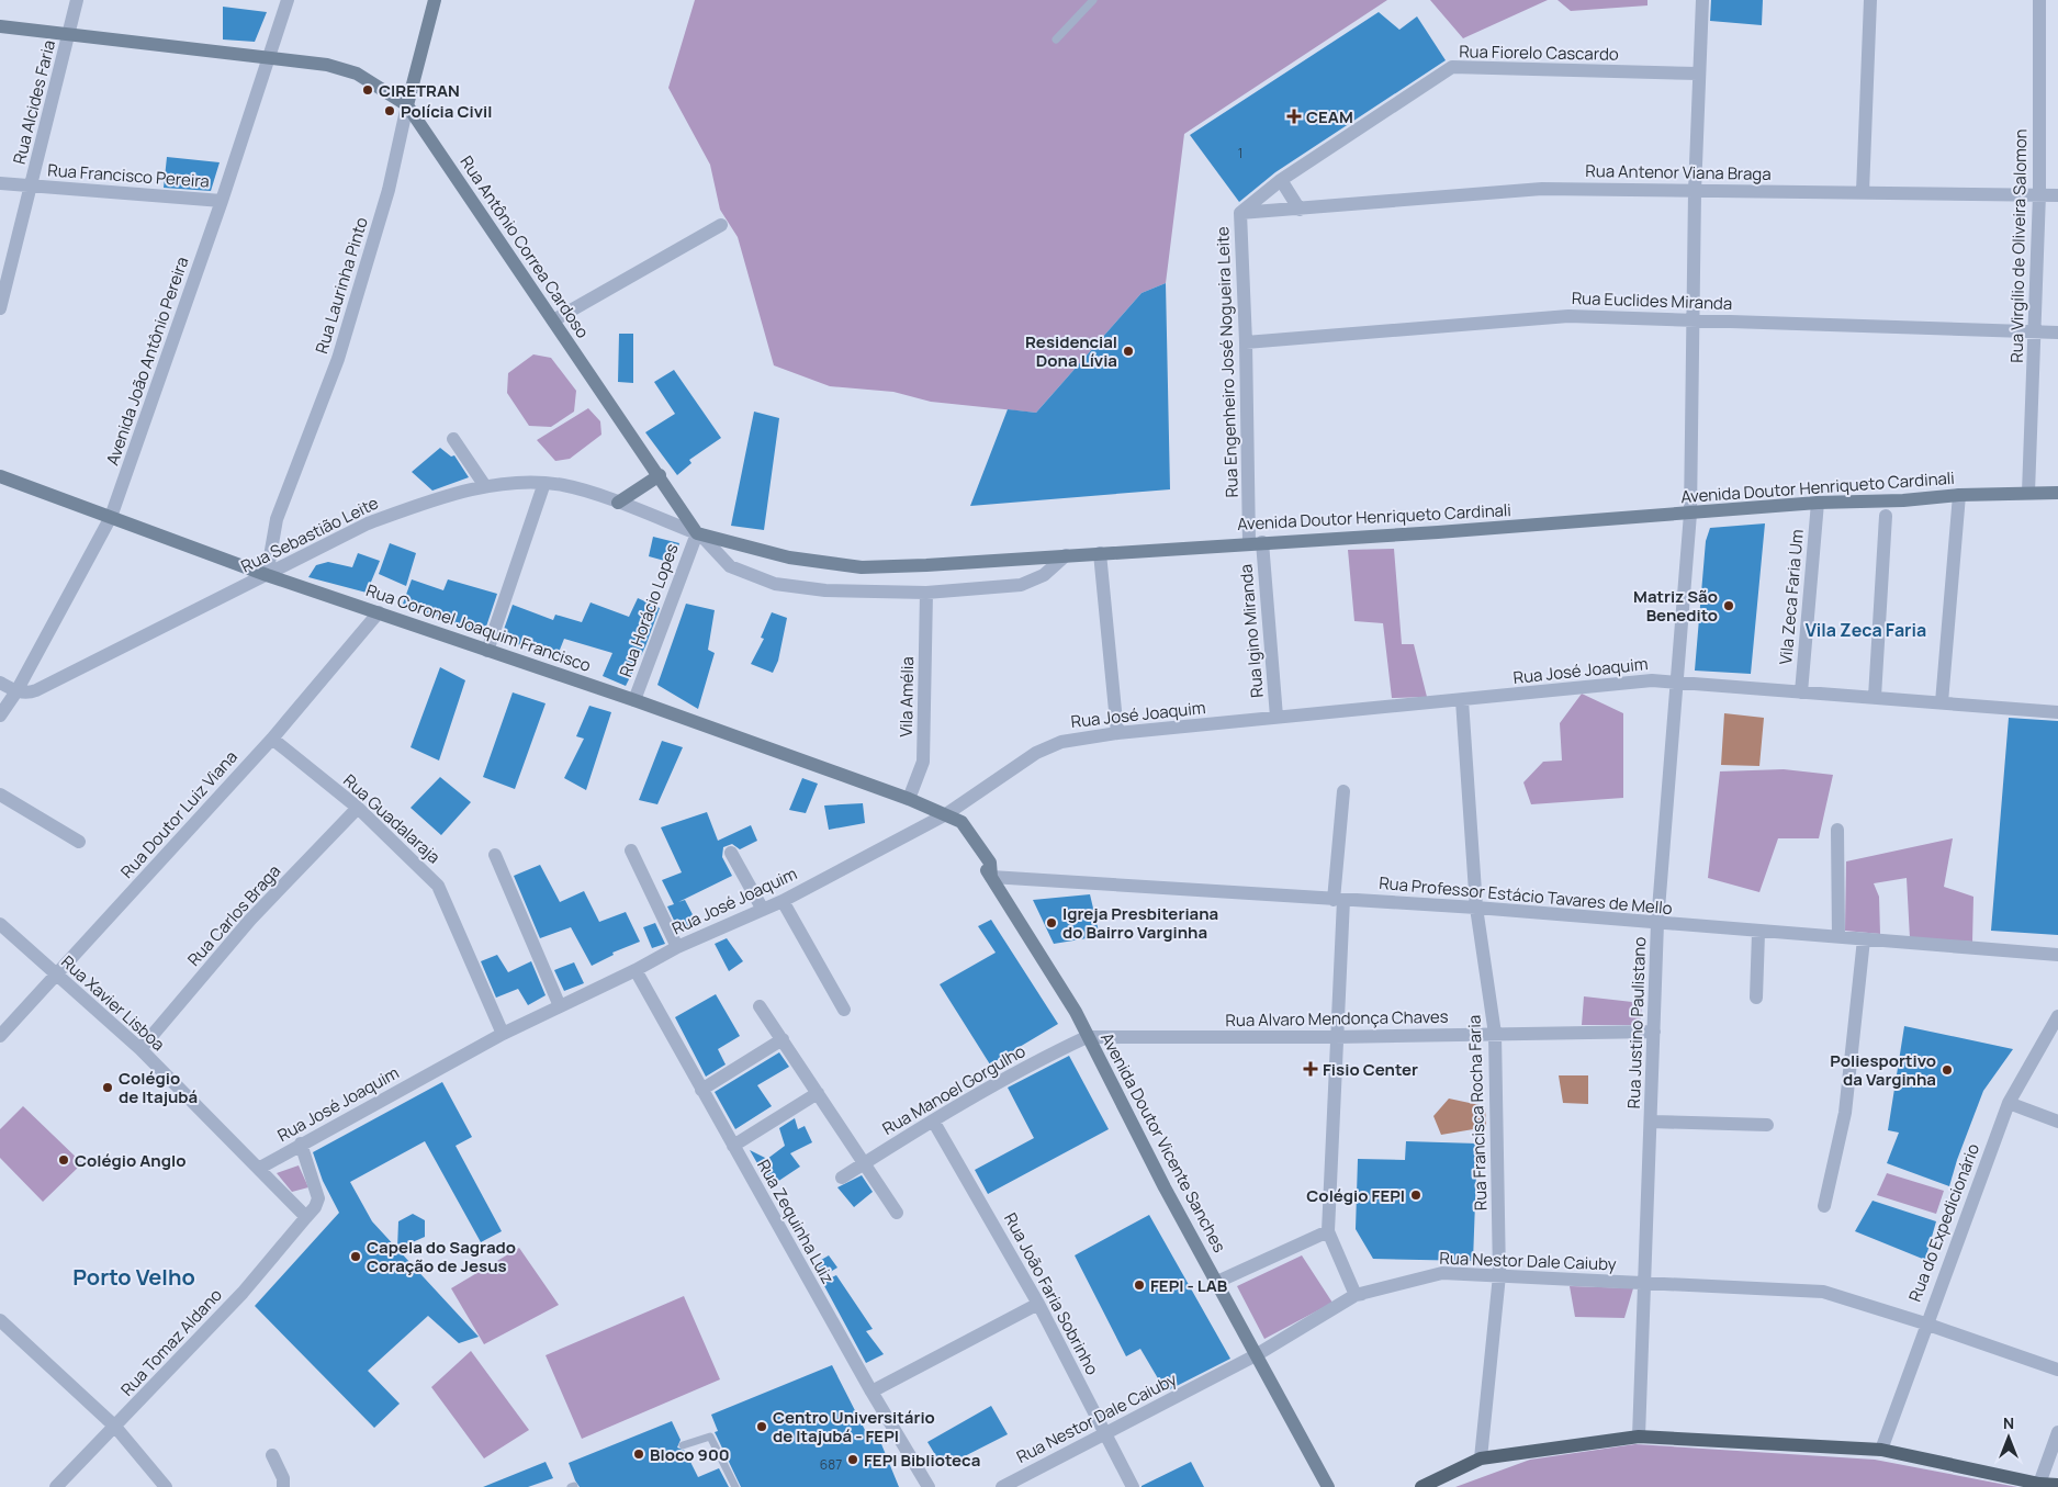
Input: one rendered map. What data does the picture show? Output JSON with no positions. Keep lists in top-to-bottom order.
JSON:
{
  "streets": {
    "main road": [
      "Rua Antônio Correa Cardoso",
      "Rua Laurinha Pinto",
      "Avenida Doutor Henriqueto Cardinali",
      "Rua Coronel Joaquim Francisco",
      "Avenida Doutor Vicente Sanches"
    ],
    "street": [
      "Rua Fiorelo Cascardo",
      "Rua Alcides Faria",
      "Rua Antenor Viana Braga",
      "Rua Francisco Pereira",
      "Rua Virgílio de Oliveira Salomon",
      "Rua Euclides Miranda",
      "Avenida João Antônio Pereira",
      "Rua Engenheiro José Nogueira Leite",
      "Rua Sebastião Leite",
      "Vila Zeca Faria Um",
      "Rua Horácio Lopes",
      "Rua Igino Miranda",
      "Rua José Joaquim",
      "Vila Amélia",
      "Rua Doutor Luiz Viana",
      "Rua Guadalaraja",
      "Rua Professor Estácio Tavares de Mello",
      "Rua Carlos Braga",
      "Rua Xavier Lisboa",
      "Rua Alvaro Mendonça Chaves",
      "Rua Justino Paulistano",
      "Rua Manoel Gorgulho",
      "Rua Francisca Rocha Faria",
      "Rua Zequinha Luiz",
      "Rua do Expedicionário",
      "Rua Nestor Dale Caiuby",
      "Rua João Faria Sobrinho",
      "Rua Tomaz Aldano"
    ]
  },
  "crossings": [
    ["Rua Fiorelo Cascardo", "Rua Antenor Viana Braga"],
    ["Rua Fiorelo Cascardo", "Rua Engenheiro José Nogueira Leite"],
    ["Rua Fiorelo Cascardo", "Rua Justino Paulistano"],
    ["Rua Alcides Faria", "Rua Francisco Pereira"],
    ["Rua Alcides Faria", "Rua Antônio Correa Cardoso"],
    ["Rua Antenor Viana Braga", "Rua Virgílio de Oliveira Salomon"],
    ["Rua Antenor Viana Braga", "Rua Engenheiro José Nogueira Leite"],
    ["Rua Antenor Viana Braga", "Rua Justino Paulistano"],
    ["Rua Francisco Pereira", "Avenida João Antônio Pereira"],
    ["Rua Virgílio de Oliveira Salomon", "Rua Euclides Miranda"],
    ["Rua Virgílio de Oliveira Salomon", "Avenida Doutor Henriqueto Cardinali"],
    ["Rua Antônio Correa Cardoso", "Rua Laurinha Pinto"],
    ["Rua Antônio Correa Cardoso", "Avenida João Antônio Pereira"],
    ["Rua Antônio Correa Cardoso", "Avenida Doutor Henriqueto Cardinali"],
    ["Rua Antônio Correa Cardoso", "Rua Sebastião Leite"],
    ["Rua Antônio Correa Cardoso", "Rua Horácio Lopes"],
    ["Rua Laurinha Pinto", "Rua Sebastião Leite"],
    ["Rua Laurinha Pinto", "Rua Coronel Joaquim Francisco"],
    ["Rua Euclides Miranda", "Rua Engenheiro José Nogueira Leite"],
    ["Rua Euclides Miranda", "Rua Justino Paulistano"],
    ["Avenida João Antônio Pereira", "Rua Sebastião Leite"],
    ["Avenida João Antônio Pereira", "Rua Coronel Joaquim Francisco"],
    ["Rua Engenheiro José Nogueira Leite", "Avenida Doutor Henriqueto Cardinali"],
    ["Rua Engenheiro José Nogueira Leite", "Rua Igino Miranda"],
    ["Avenida Doutor Henriqueto Cardinali", "Rua Sebastião Leite"],
    ["Avenida Doutor Henriqueto Cardinali", "Vila Zeca Faria Um"],
    ["Avenida Doutor Henriqueto Cardinali", "Rua Horácio Lopes"],
    ["Avenida Doutor Henriqueto Cardinali", "Rua Igino Miranda"],
    ["Avenida Doutor Henriqueto Cardinali", "Rua Justino Paulistano"],
    ["Rua Sebastião Leite", "Rua Horácio Lopes"],
    ["Rua Sebastião Leite", "Rua Coronel Joaquim Francisco"],
    ["Vila Zeca Faria Um", "Rua José Joaquim"],
    ["Rua Horácio Lopes", "Rua Coronel Joaquim Francisco"],
    ["Rua Coronel Joaquim Francisco", "Rua José Joaquim"],
    ["Rua Coronel Joaquim Francisco", "Vila Amélia"],
    ["Rua Coronel Joaquim Francisco", "Rua Doutor Luiz Viana"],
    ["Rua Coronel Joaquim Francisco", "Avenida Doutor Vicente Sanches"],
    ["Rua Igino Miranda", "Rua José Joaquim"],
    ["Rua José Joaquim", "Rua Guadalaraja"],
    ["Rua José Joaquim", "Rua Xavier Lisboa"],
    ["Rua José Joaquim", "Rua Justino Paulistano"],
    ["Rua José Joaquim", "Rua Francisca Rocha Faria"],
    ["Rua José Joaquim", "Avenida Doutor Vicente Sanches"],
    ["Rua José Joaquim", "Rua Zequinha Luiz"],
    ["Rua Doutor Luiz Viana", "Rua Guadalaraja"],
    ["Rua Doutor Luiz Viana", "Rua Xavier Lisboa"],
    ["Rua Guadalaraja", "Rua Carlos Braga"],
    ["Rua Professor Estácio Tavares de Mello", "Rua Justino Paulistano"],
    ["Rua Professor Estácio Tavares de Mello", "Rua Francisca Rocha Faria"],
    ["Rua Professor Estácio Tavares de Mello", "Avenida Doutor Vicente Sanches"],
    ["Rua Carlos Braga", "Rua Xavier Lisboa"],
    ["Rua Xavier Lisboa", "Rua Tomaz Aldano"],
    ["Rua Alvaro Mendonça Chaves", "Rua Justino Paulistano"],
    ["Rua Alvaro Mendonça Chaves", "Rua Manoel Gorgulho"],
    ["Rua Alvaro Mendonça Chaves", "Rua Francisca Rocha Faria"],
    ["Rua Alvaro Mendonça Chaves", "Avenida Doutor Vicente Sanches"],
    ["Rua Justino Paulistano", "Rua Nestor Dale Caiuby"],
    ["Rua Manoel Gorgulho", "Avenida Doutor Vicente Sanches"],
    ["Rua Manoel Gorgulho", "Rua João Faria Sobrinho"],
    ["Rua Francisca Rocha Faria", "Rua Nestor Dale Caiuby"],
    ["Avenida Doutor Vicente Sanches", "Rua Nestor Dale Caiuby"],
    ["Rua do Expedicionário", "Rua Nestor Dale Caiuby"],
    ["Rua Nestor Dale Caiuby", "Rua João Faria Sobrinho"]
  ],
  "districts": ["Vila Zeca Faria", "Porto Velho"],
  "places": {
    "other": [
      "CIRETRAN",
      "Polícia Civil",
      "Residencial Dona Lívia",
      "Matriz São Benedito",
      "Igreja Presbiteriana do Bairro Varginha",
      "Poliesportivo da Varginha",
      "Colégio de Itajubá",
      "Colégio Anglo",
      "Colégio FEPI",
      "Capela do Sagrado Coração de Jesus",
      "FEPI - LAB",
      "Centro Universitário de Itajubá - FEPI",
      "Bloco 900",
      "FEPI Biblioteca"
    ],
    "health": ["CEAM", "Fisio Center"]
  },
  "house_numbers": ["1", "687"],
  "north": "top"
}
